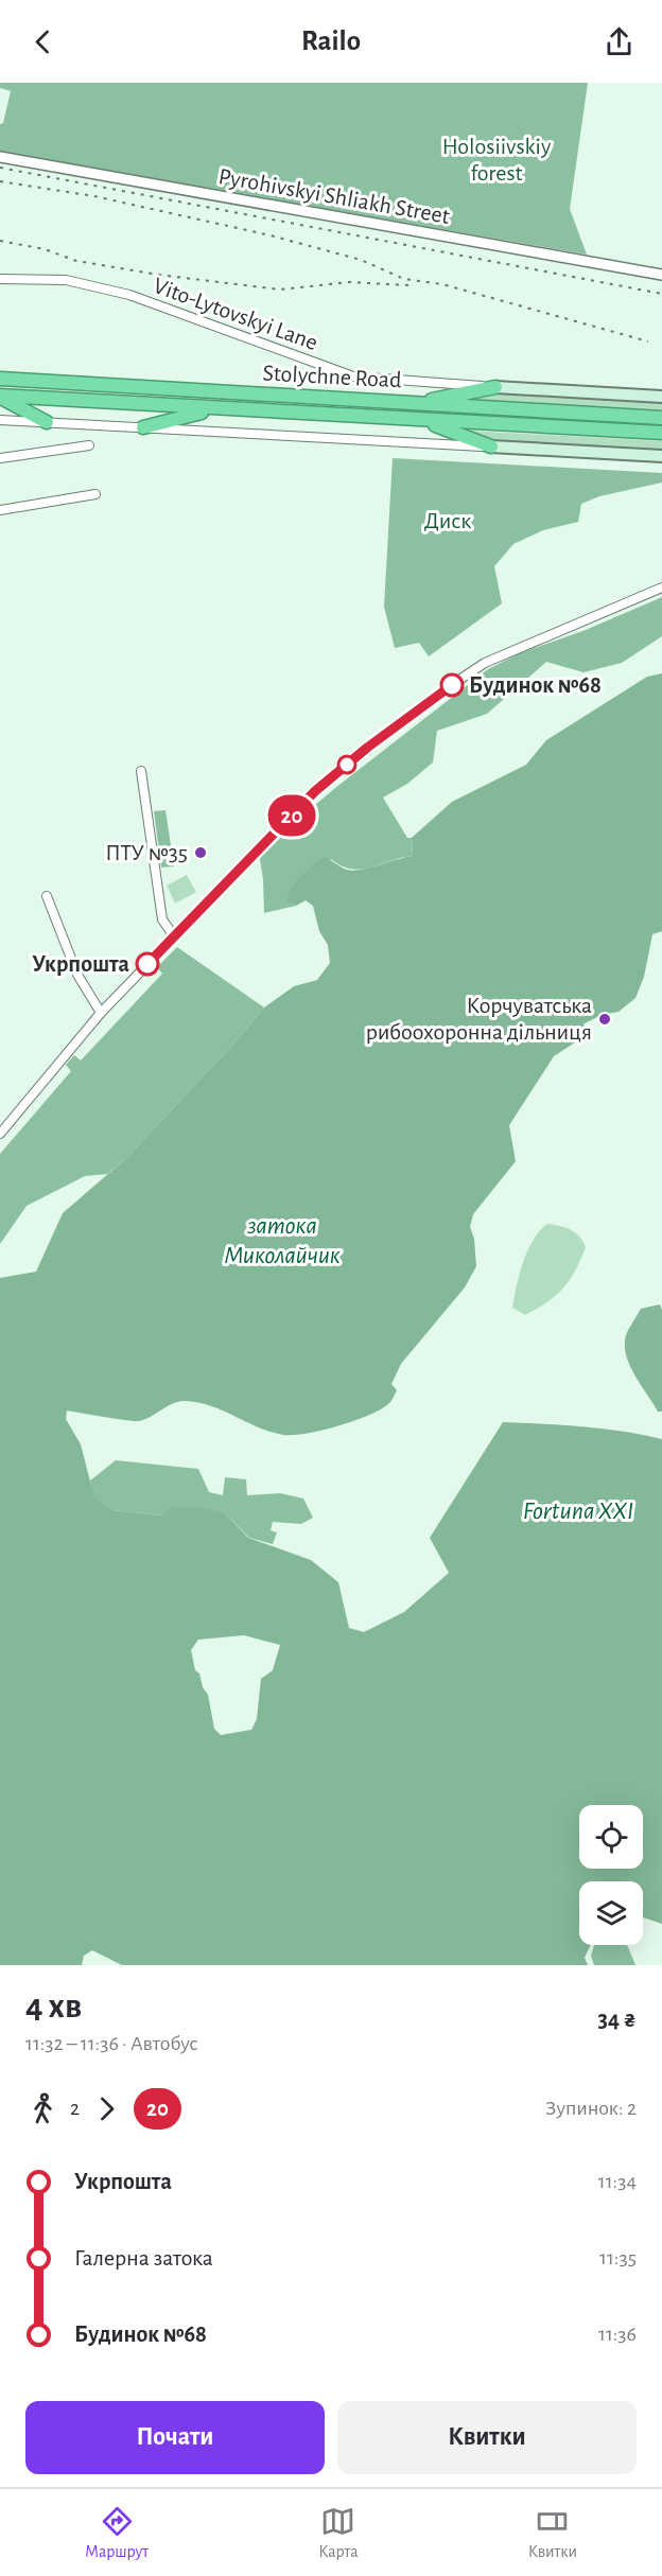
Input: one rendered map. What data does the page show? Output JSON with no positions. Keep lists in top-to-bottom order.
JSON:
{
  "streets": {
    "highway": ["Stolychne Road"],
    "street": ["Pyrohivskyi Shliakh Street", "Vito-Lytovskyi Lane"]
  },
  "water": ["затока Миколайчик", "Fortuna XXI"],
  "parks": ["Holosiivskiy forest", "Диск"],
  "places": [
    "Будинок №68",
    "ПТУ №35",
    "Укрпошта",
    "Корчуватська рибоохоронна дільниця"
  ],
  "lines": ["bus line 20"],
  "page": {
    "header": "Railo",
    "on_map": "20",
    "heading": ["4 хв", "11:32 – 11:36 · Автобус", "34 ₴"],
    "legs": ["2", "20", "Зупинок: 2"],
    "list": [
      {
        "name": "Укрпошта",
        "value": "11:34"
      },
      {
        "name": "Галерна затока",
        "value": "11:35"
      },
      {
        "name": "Будинок №68",
        "value": "11:36"
      }
    ],
    "buttons": ["Почати", "Квитки"],
    "tabs": ["Маршрут", "Карта", "Квитки"]
  }
}
